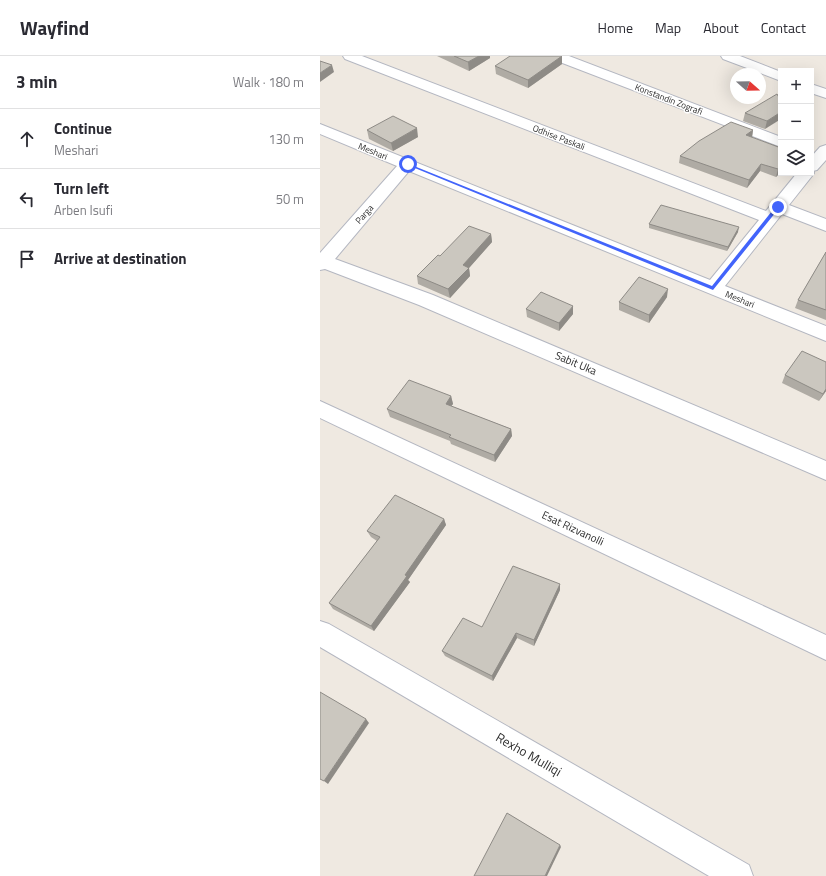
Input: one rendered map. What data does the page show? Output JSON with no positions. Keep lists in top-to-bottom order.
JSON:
{
  "streets": {
    "street": [
      "Konstandin Zografi",
      "Odhise Paskali",
      "Meshari",
      "Parga",
      "Sabit Uka",
      "Esat Rizvanolli",
      "Rexho Mulliqi"
    ]
  },
  "crossings": [
    ["Meshari", "Parga"],
    ["Parga", "Sabit Uka"]
  ],
  "north": "right",
  "page": {
    "header": "Wayfind",
    "nav": [
      "Home",
      "Map",
      "About",
      "Contact"
    ],
    "heading": ["3 min", "Walk · 180 m"],
    "map_buttons": ["+", "−"],
    "list": [
      ["Continue", "Meshari", "130 m"],
      ["Turn left", "Arben Isufi", "50 m"],
      "Arrive at destination"
    ]
  }
}
